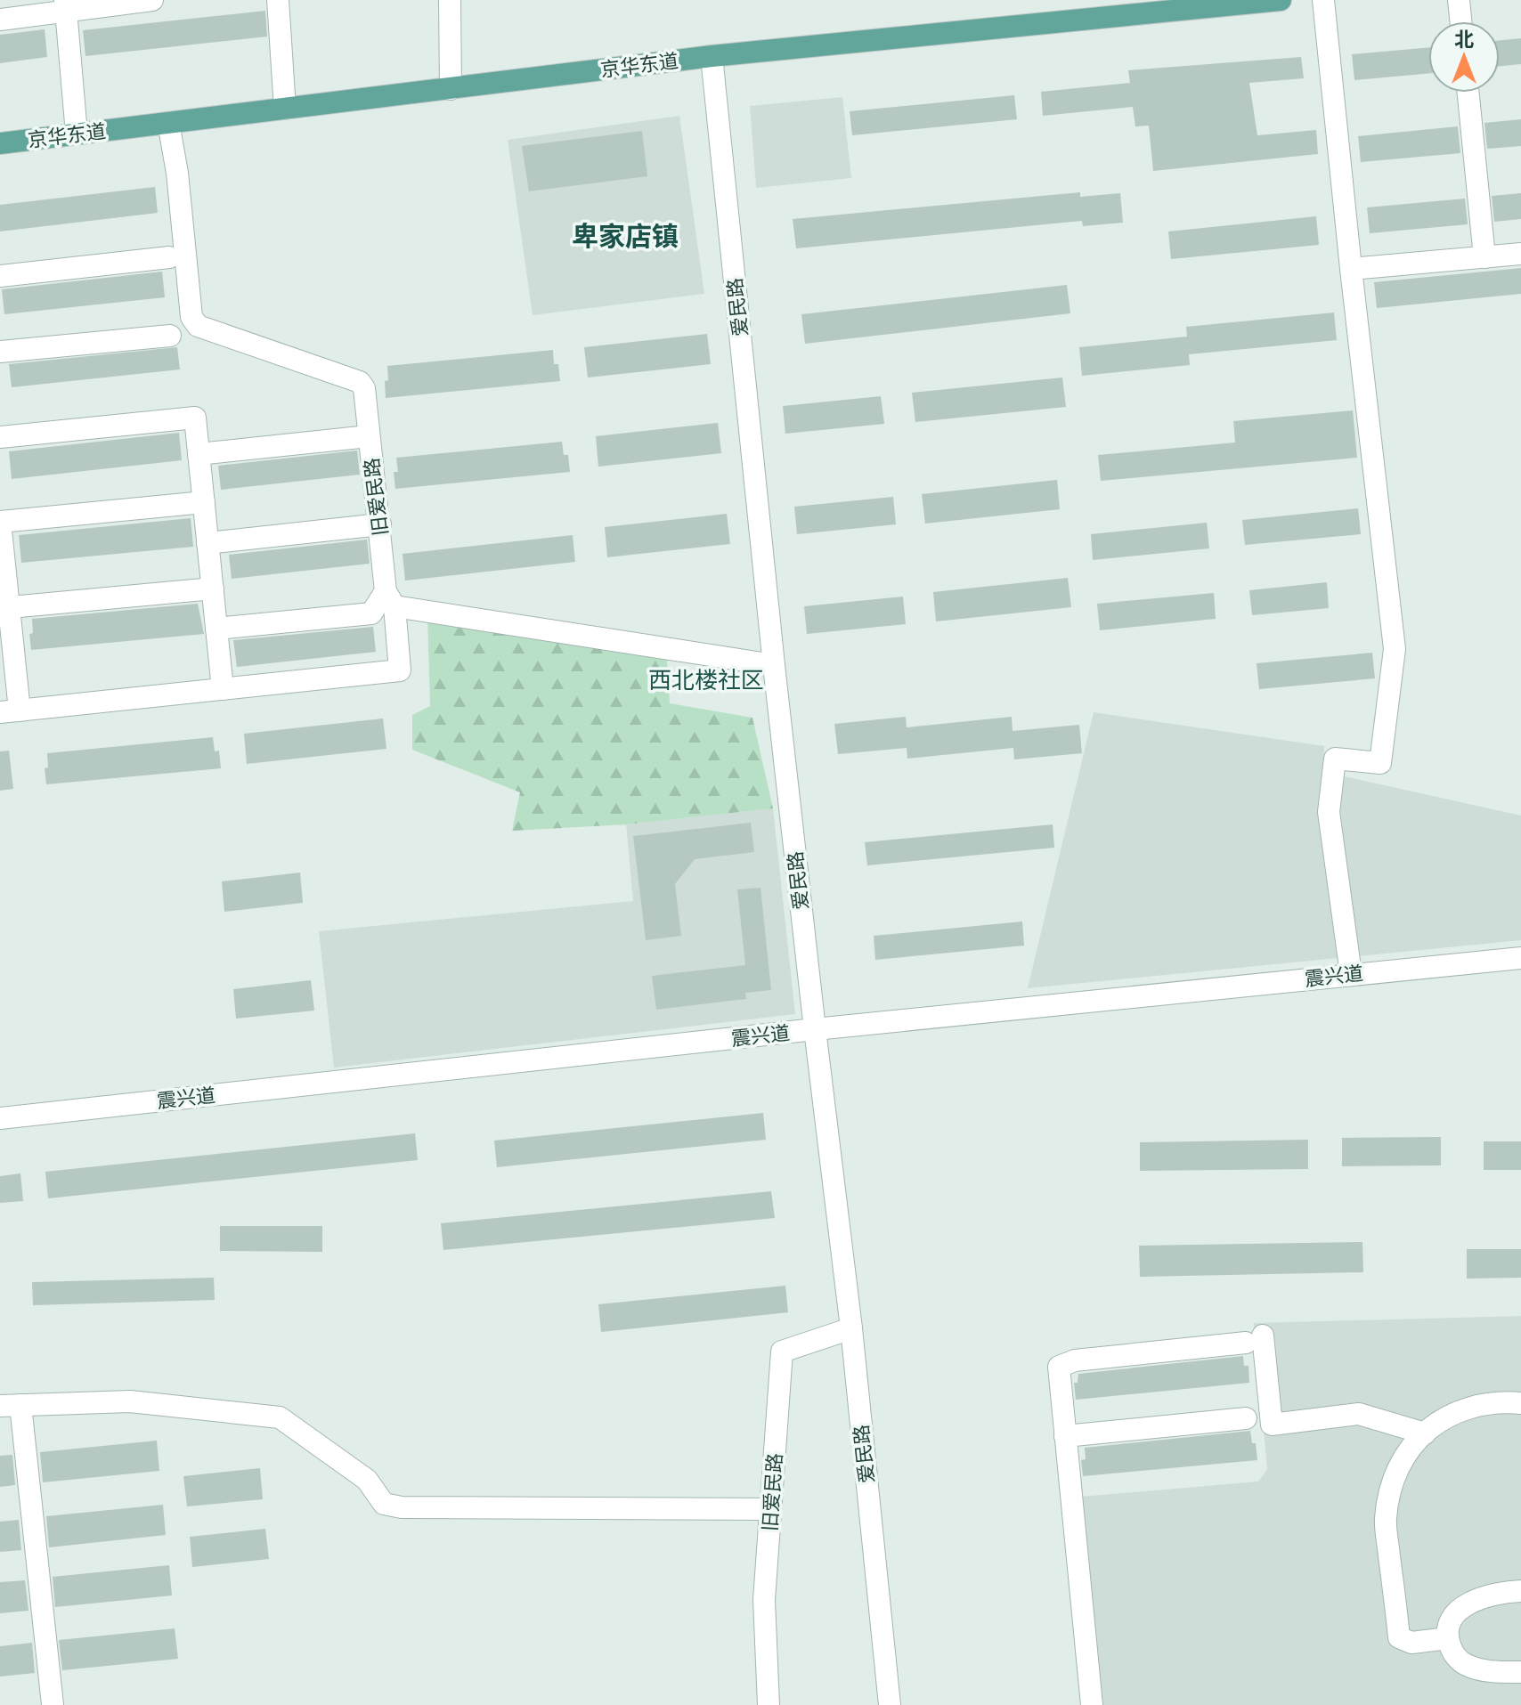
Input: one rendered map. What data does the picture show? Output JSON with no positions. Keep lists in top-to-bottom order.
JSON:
{
  "streets": {
    "main road": ["京华东道"],
    "street": ["爱民路", "旧爱民路", "震兴道"]
  },
  "crossings": [
    ["京华东道", "爱民路"],
    ["京华东道", "旧爱民路"],
    ["爱民路", "旧爱民路"],
    ["爱民路", "震兴道"]
  ],
  "districts": ["卑家店镇", "西北楼社区"],
  "north": "top"
}
